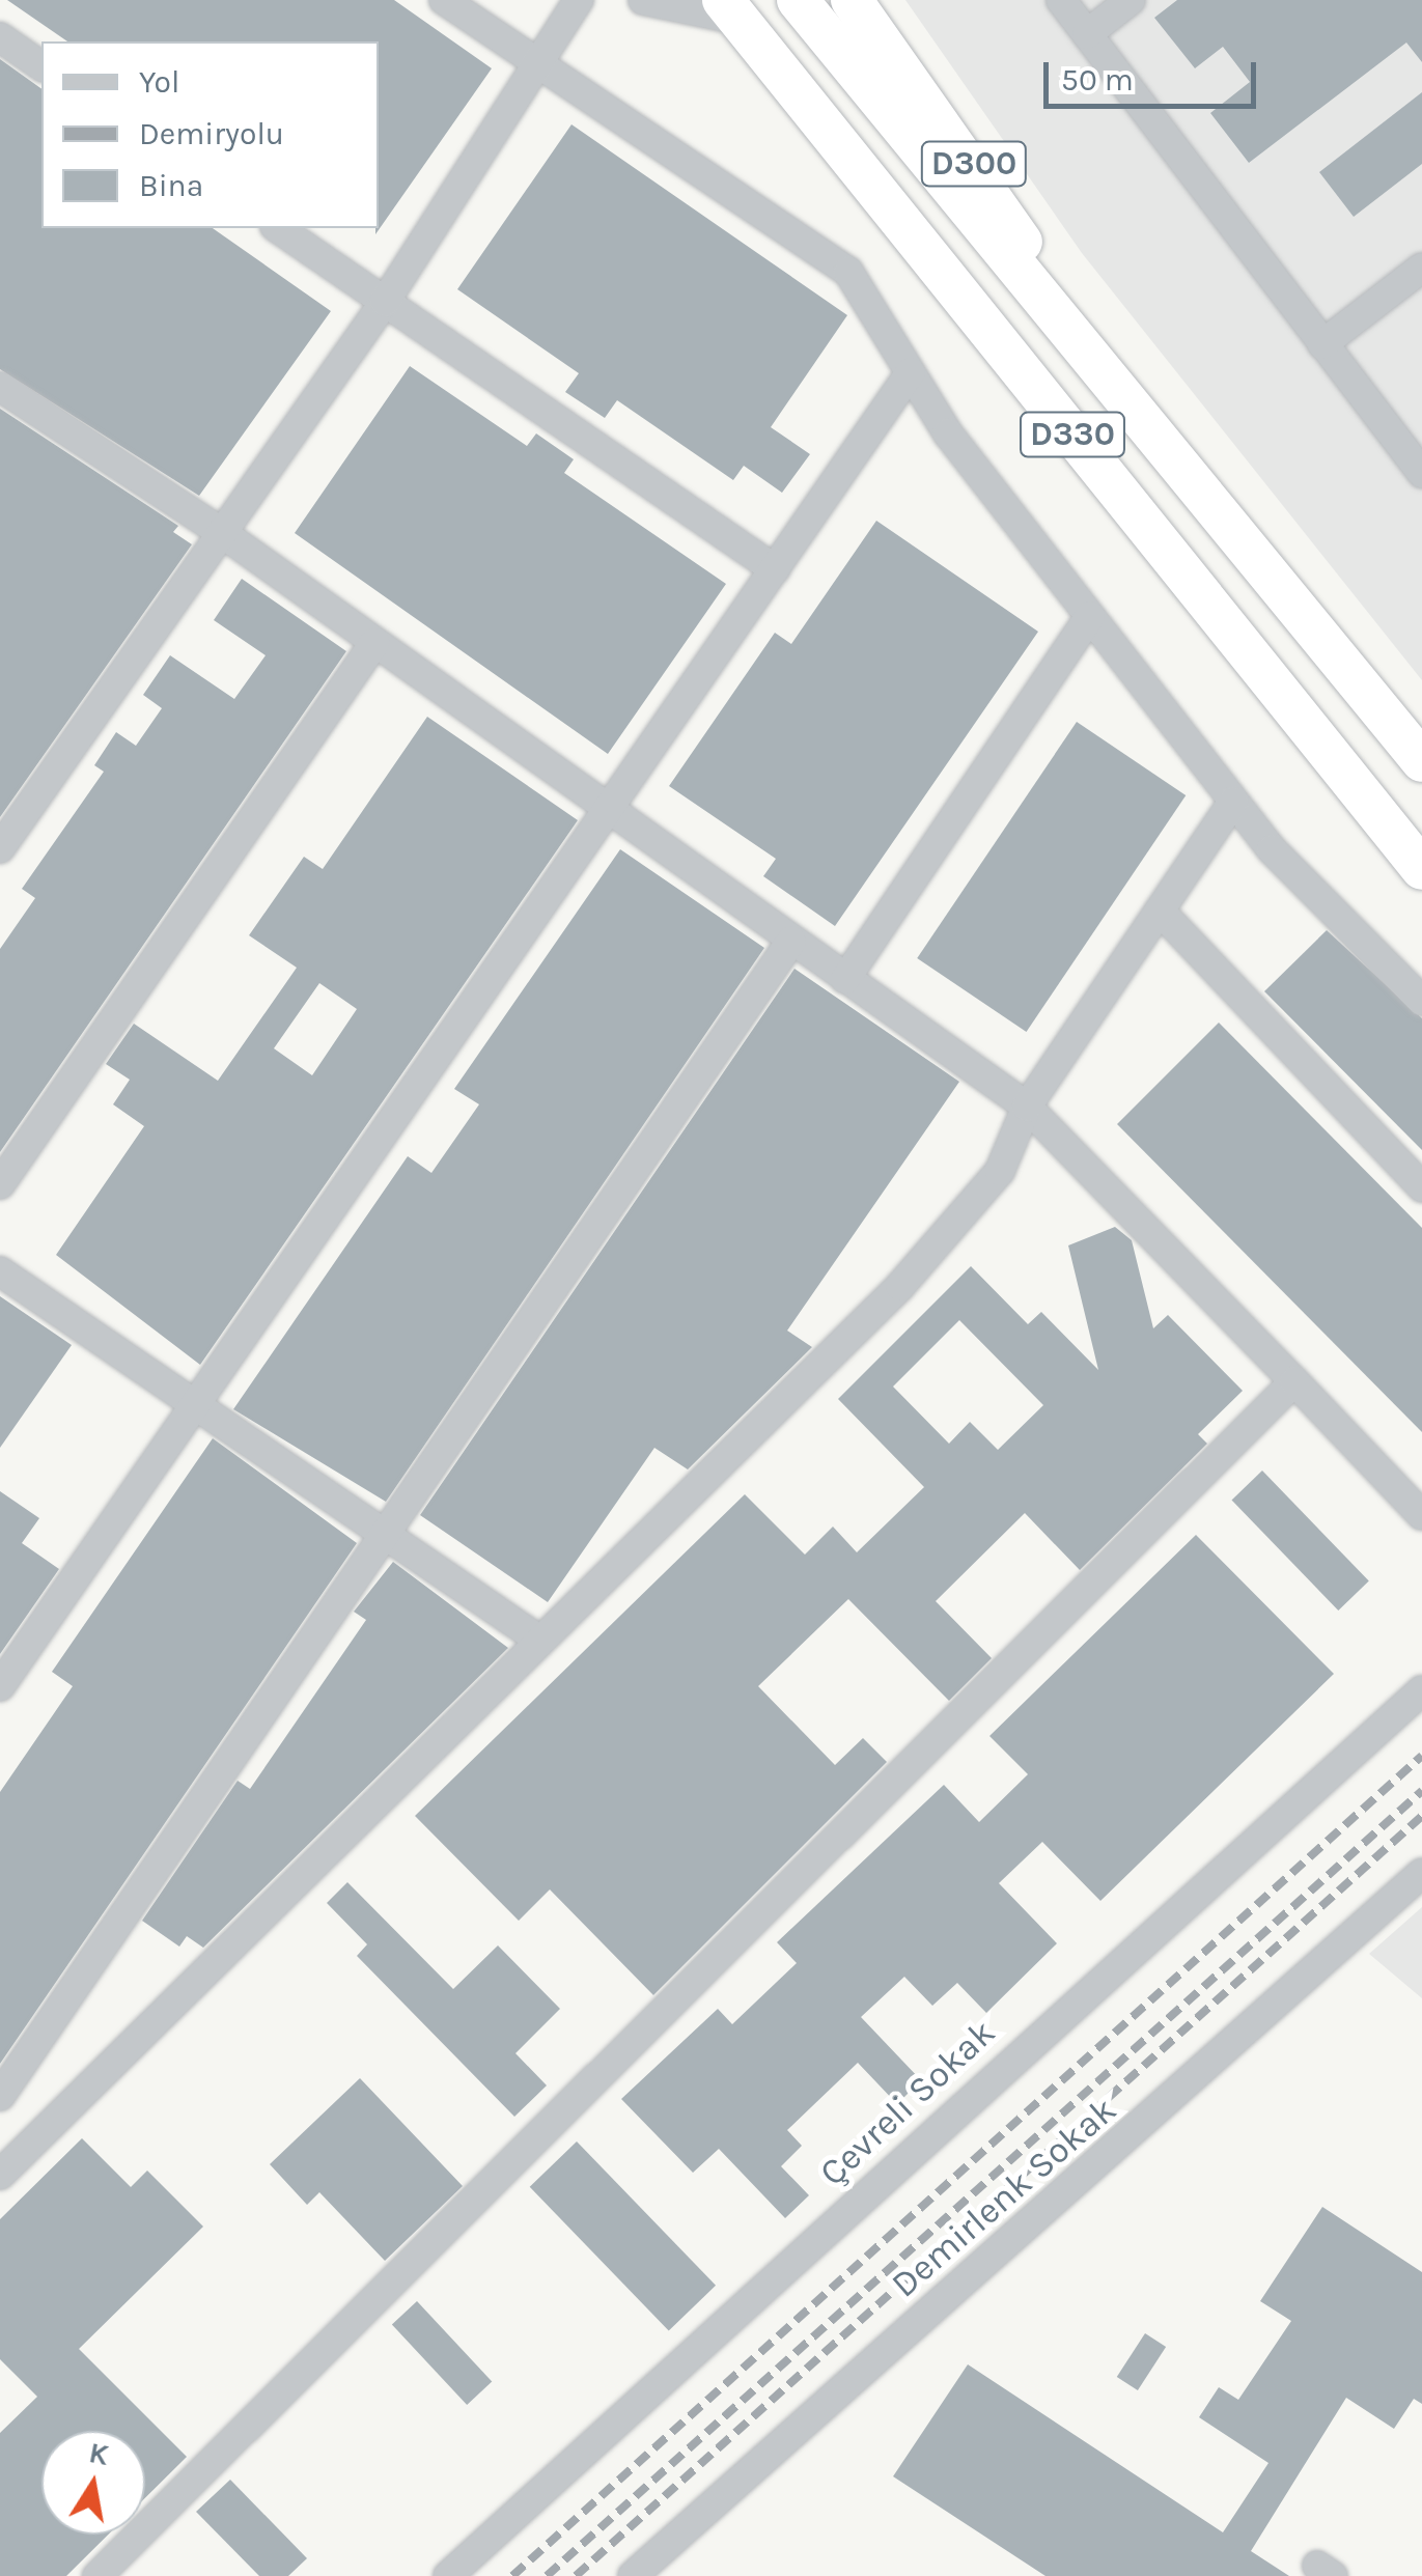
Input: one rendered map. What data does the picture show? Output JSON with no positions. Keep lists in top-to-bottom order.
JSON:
{
  "streets": {
    "highway": ["D300", "D330"],
    "street": ["Çevreli Sokak", "Demirlenk Sokak"]
  },
  "crossings": [
    ["D300", "D330"]
  ],
  "legend": ["Yol", "Demiryolu", "Bina"],
  "scale_bar": "50 m",
  "north": "top"
}
